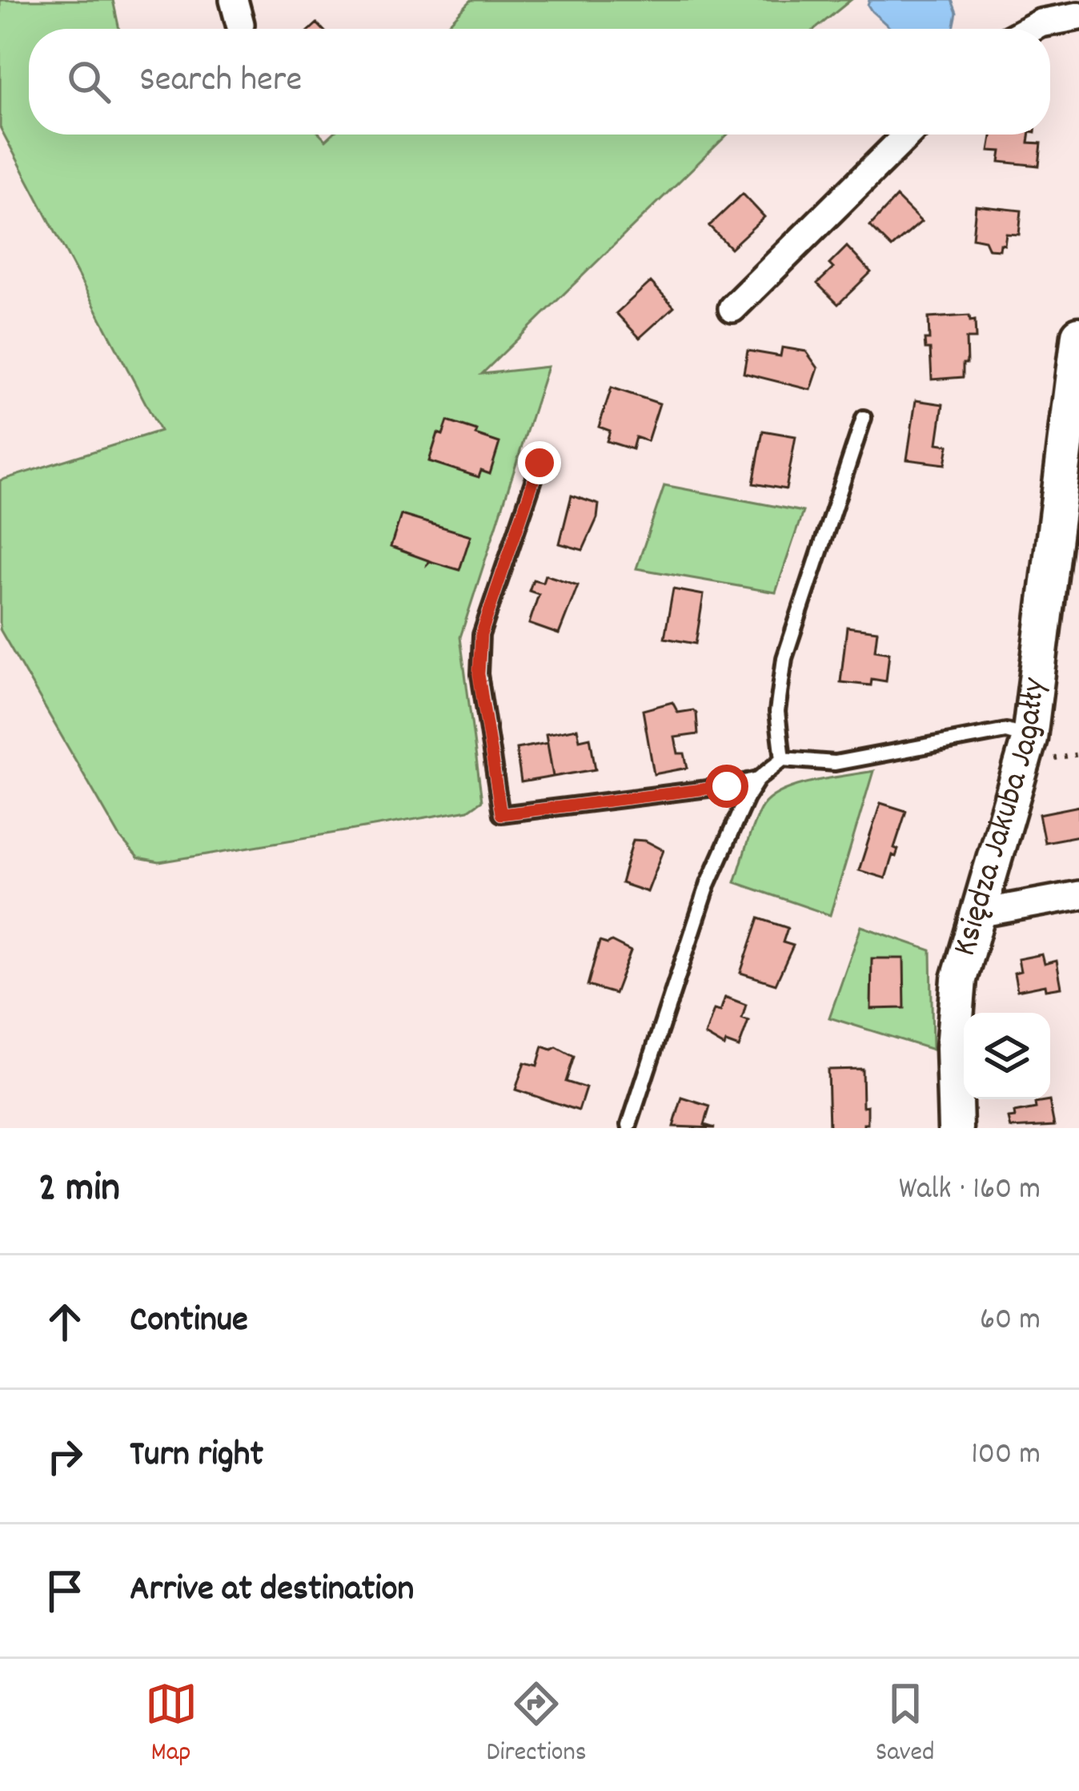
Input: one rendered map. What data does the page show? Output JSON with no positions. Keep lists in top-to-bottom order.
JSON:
{
  "streets": {
    "street": ["Księdza Jakuba Jagałły"]
  },
  "page": {
    "search": "Search here",
    "heading": ["2 min", "Walk · 160 m"],
    "list": [
      ["Continue", "60 m"],
      ["Turn right", "100 m"],
      "Arrive at destination"
    ],
    "nav": ["Map", "Directions", "Saved"]
  }
}
